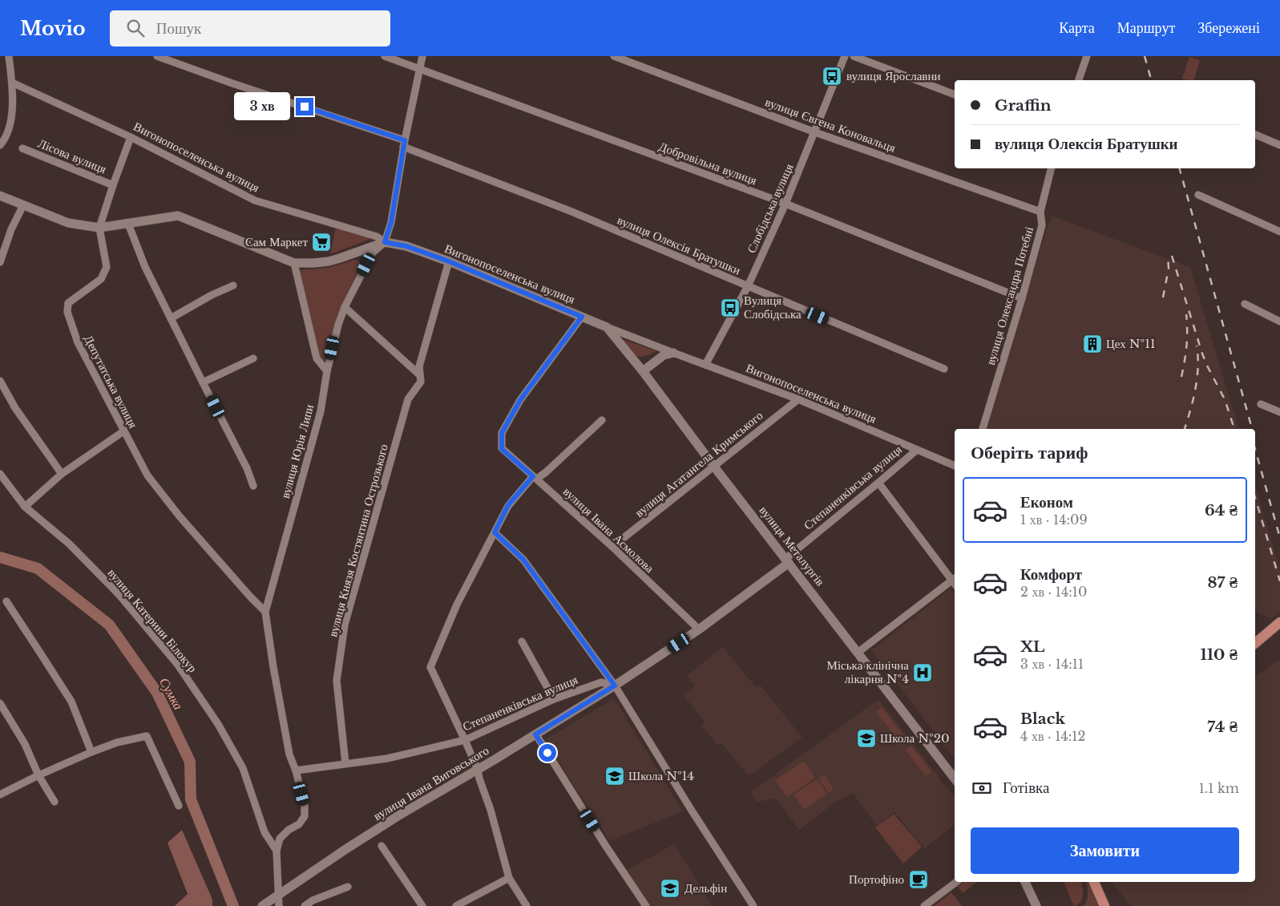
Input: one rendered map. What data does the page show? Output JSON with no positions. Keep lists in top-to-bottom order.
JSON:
{
  "streets": {
    "main road": [
      "Вигонопоселенська вулиця",
      "Степаненківська вулиця",
      "вулиця Металургів",
      "вулиця Івана Виговського"
    ],
    "street": [
      "вулиця Євгена Коновальця",
      "Лісова вулиця",
      "Добровільна вулиця",
      "Слобідська вулиця",
      "вулиця Олексія Братушки",
      "вулиця Олександра Потебні",
      "Депутатська вулиця",
      "вулиця Юрія Липи",
      "вулиця Агатангела Кримського",
      "вулиця Івана Асмолова",
      "вулиця Князя Костянтина Острозького",
      "вулиця Катерини Білокур"
    ]
  },
  "crossings": [
    ["вулиця Євгена Коновальця", "Слобідська вулиця"],
    ["вулиця Євгена Коновальця", "вулиця Олександра Потебні"],
    ["Лісова вулиця", "Депутатська вулиця"],
    ["Вигонопоселенська вулиця", "Слобідська вулиця"],
    ["Вигонопоселенська вулиця", "Депутатська вулиця"],
    ["Вигонопоселенська вулиця", "вулиця Юрія Липи"],
    ["Вигонопоселенська вулиця", "вулиця Агатангела Кримського"],
    ["Вигонопоселенська вулиця", "Степаненківська вулиця"],
    ["Вигонопоселенська вулиця", "вулиця Івана Асмолова"],
    ["Вигонопоселенська вулиця", "вулиця Князя Костянтина Острозького"],
    ["Вигонопоселенська вулиця", "вулиця Металургів"],
    ["Добровільна вулиця", "Слобідська вулиця"],
    ["Добровільна вулиця", "вулиця Олександра Потебні"],
    ["Добровільна вулиця", "вулиця Юрія Липи"],
    ["Слобідська вулиця", "вулиця Олексія Братушки"],
    ["вулиця Олексія Братушки", "вулиця Юрія Липи"],
    ["Депутатська вулиця", "вулиця Юрія Липи"],
    ["вулиця Юрія Липи", "Степаненківська вулиця"],
    ["вулиця Юрія Липи", "вулиця Катерини Білокур"],
    ["вулиця Агатангела Кримського", "вулиця Івана Асмолова"],
    ["вулиця Агатангела Кримського", "вулиця Металургів"],
    ["Степаненківська вулиця", "вулиця Івана Асмолова"],
    ["Степаненківська вулиця", "вулиця Князя Костянтина Острозького"],
    ["Степаненківська вулиця", "вулиця Металургів"],
    ["Степаненківська вулиця", "вулиця Івана Виговського"]
  ],
  "water": ["Сумка"],
  "places": {
    "bus stop": ["вулиця Ярославни", "Вулиця Слобідська"],
    "supermarket": ["Сам Маркет"],
    "building": ["Цех №11"],
    "hospital": ["Міська клінічна лікарня №4"],
    "school or university": ["Школа №20", "Школа №14", "Дельфін"],
    "cafe": ["Портофіно"]
  },
  "page": {
    "header": "Movio",
    "search": "Пошук",
    "nav": ["Карта", "Маршрут", "Збережені"],
    "banner": ["Graffin", "вулиця Олексія Братушки"],
    "bubble": "3 хв",
    "heading": "Оберіть тариф",
    "list": [
      {
        "name": "Економ",
        "note": "1 хв · 14:09",
        "value": "64 ₴"
      },
      {
        "name": "Комфорт",
        "note": "2 хв · 14:10",
        "value": "87 ₴"
      },
      {
        "name": "XL",
        "note": "3 хв · 14:11",
        "value": "110 ₴"
      },
      {
        "name": "Black",
        "note": "4 хв · 14:12",
        "value": "74 ₴"
      }
    ],
    "pay": ["Готівка", "1.1 km"],
    "buttons": "Замовити"
  }
}
